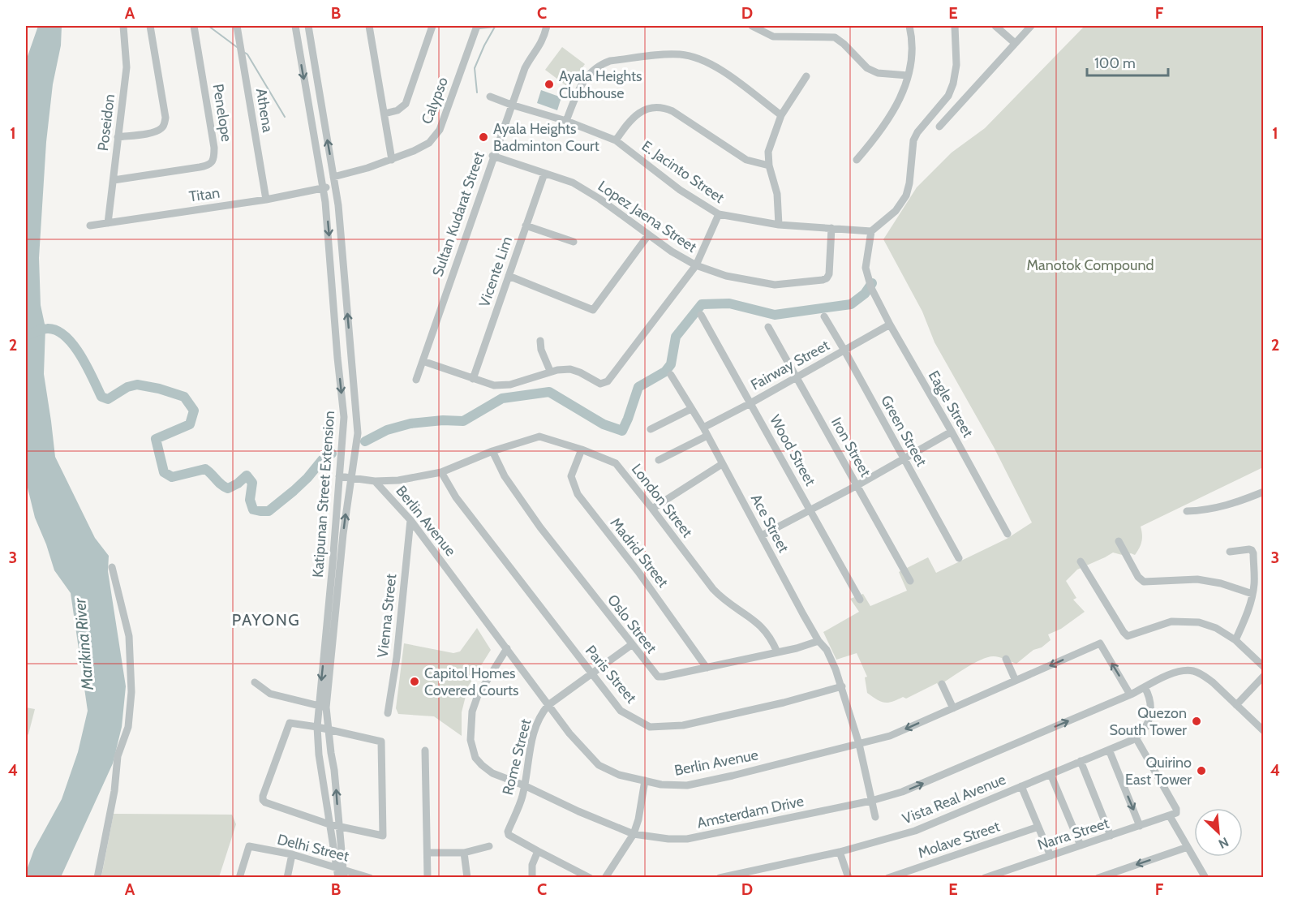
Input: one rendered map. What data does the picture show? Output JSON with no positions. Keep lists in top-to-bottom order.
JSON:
{
  "streets": {
    "street": [
      "Calypso",
      "Athena",
      "Penelope",
      "Poseidon",
      "E. Jacinto Street",
      "Titan",
      "Sultan Kudarat Street",
      "Lopez Jaena Street",
      "Vicente Lim",
      "Fairway Street",
      "Eagle Street",
      "Green Street",
      "Iron Street",
      "Wood Street",
      "Katipunan Street Extension",
      "London Street",
      "Berlin Avenue",
      "Ace Street",
      "Madrid Street",
      "Vienna Street",
      "Oslo Street",
      "Paris Street",
      "Rome Street",
      "Vista Real Avenue",
      "Amsterdam Drive",
      "Narra Street",
      "Molave Street",
      "Delhi Street"
    ]
  },
  "crossings": [
    ["Calypso", "Katipunan Street Extension"],
    ["Athena", "Titan"],
    ["Penelope", "Poseidon"],
    ["Poseidon", "Titan"],
    ["E. Jacinto Street", "Sultan Kudarat Street"],
    ["E. Jacinto Street", "Lopez Jaena Street"],
    ["E. Jacinto Street", "Eagle Street"],
    ["Titan", "Katipunan Street Extension"],
    ["Sultan Kudarat Street", "Lopez Jaena Street"],
    ["Lopez Jaena Street", "Vicente Lim"],
    ["Fairway Street", "Eagle Street"],
    ["Fairway Street", "Green Street"],
    ["Fairway Street", "Iron Street"],
    ["Fairway Street", "Wood Street"],
    ["Fairway Street", "Ace Street"],
    ["Katipunan Street Extension", "Berlin Avenue"],
    ["Katipunan Street Extension", "Delhi Street"],
    ["London Street", "Berlin Avenue"],
    ["London Street", "Madrid Street"],
    ["London Street", "Oslo Street"],
    ["London Street", "Paris Street"],
    ["Berlin Avenue", "Ace Street"],
    ["Berlin Avenue", "Vienna Street"],
    ["Berlin Avenue", "Rome Street"],
    ["Berlin Avenue", "Amsterdam Drive"],
    ["Ace Street", "Oslo Street"],
    ["Ace Street", "Paris Street"],
    ["Ace Street", "Amsterdam Drive"],
    ["Madrid Street", "Oslo Street"],
    ["Oslo Street", "Rome Street"],
    ["Paris Street", "Rome Street"],
    ["Rome Street", "Amsterdam Drive"]
  ],
  "districts": ["PAYONG"],
  "water": ["Marikina River"],
  "parks": ["Manotok Compound"],
  "places": [
    "Ayala Heights Clubhouse",
    "Ayala Heights Badminton Court",
    "Capitol Homes Covered Courts",
    "Quezon South Tower",
    "Quirino East Tower"
  ],
  "scale_bar": "100 m",
  "north": "bottom right",
  "grid": {
    "columns": [
      "A",
      "B",
      "C",
      "D",
      "E",
      "F"
    ],
    "rows": [
      "1",
      "2",
      "3",
      "4"
    ]
  }
}
